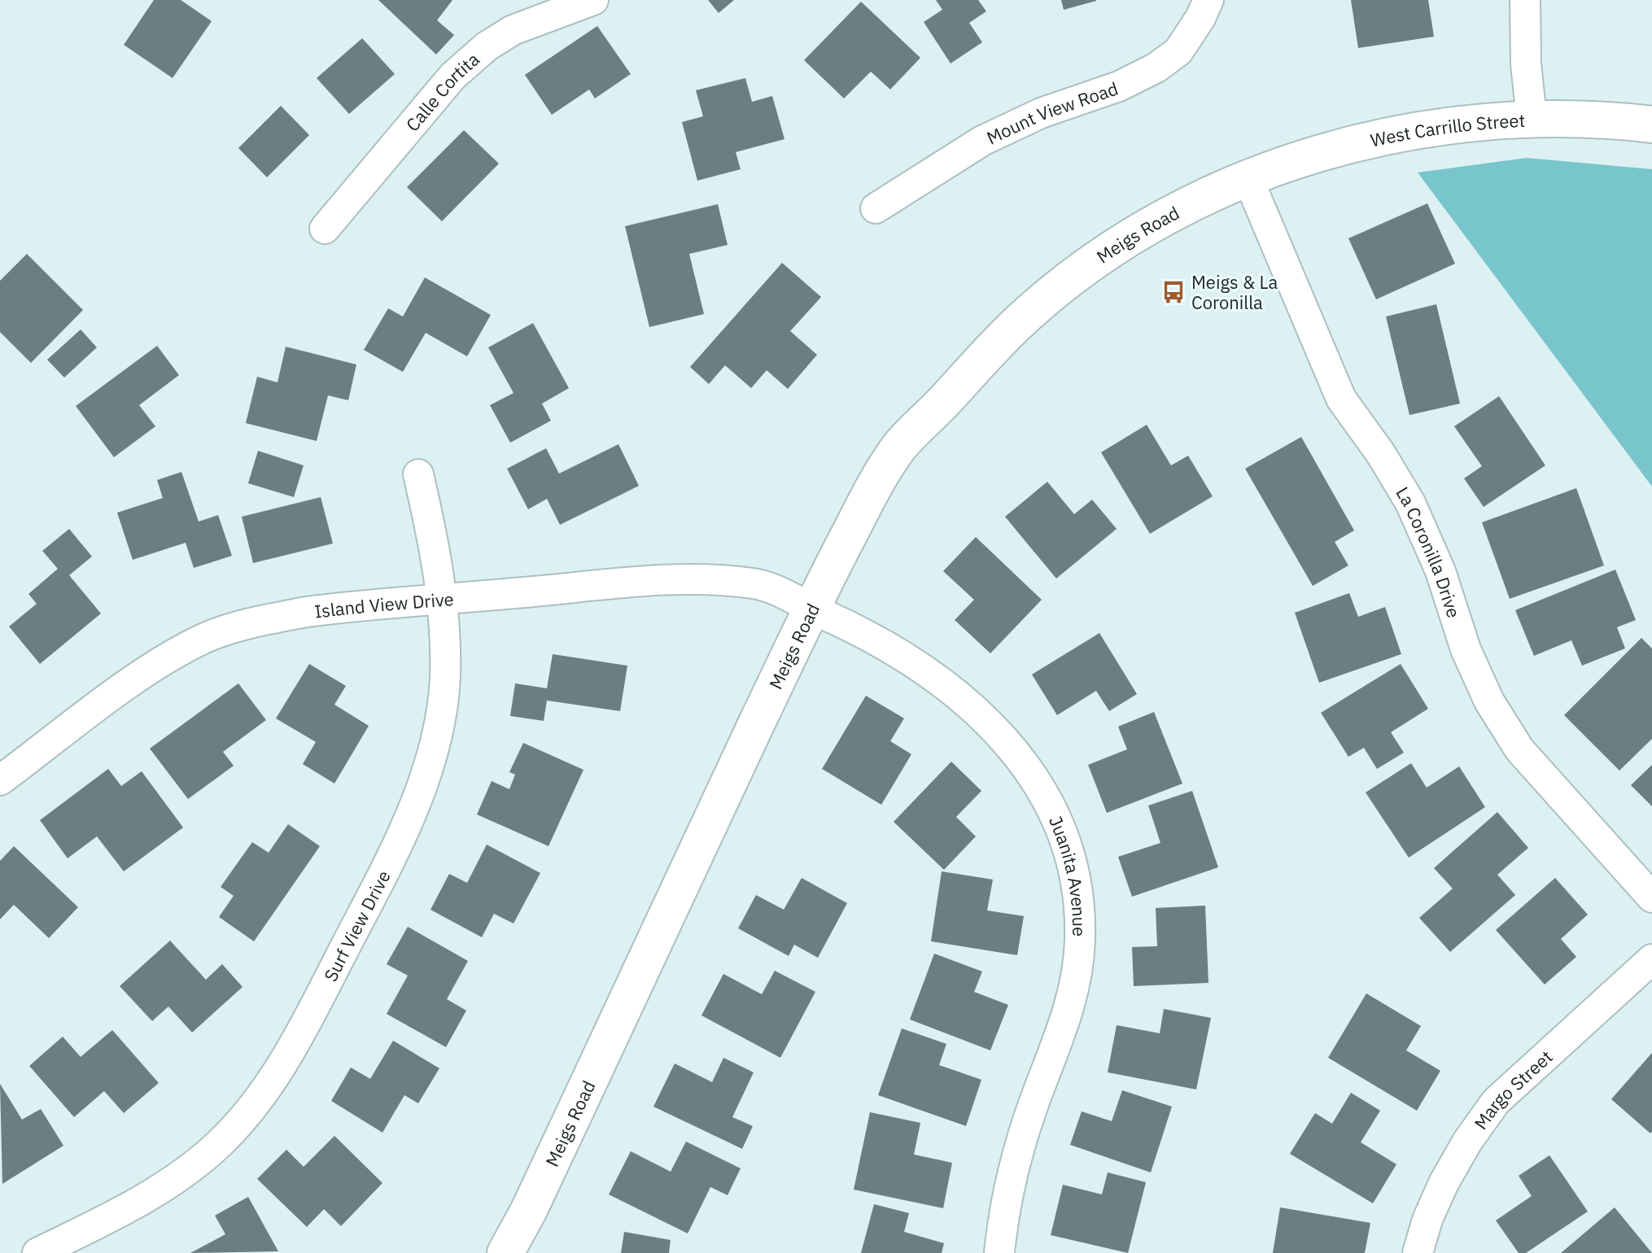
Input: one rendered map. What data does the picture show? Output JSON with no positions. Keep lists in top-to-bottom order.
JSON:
{
  "streets": {
    "main road": ["West Carrillo Street", "Meigs Road"],
    "street": [
      "Calle Cortita",
      "Mount View Road",
      "La Coronilla Drive",
      "Island View Drive",
      "Juanita Avenue",
      "Surf View Drive",
      "Margo Street"
    ]
  },
  "crossings": [
    ["West Carrillo Street", "Meigs Road"],
    ["West Carrillo Street", "La Coronilla Drive"],
    ["Meigs Road", "La Coronilla Drive"],
    ["Meigs Road", "Island View Drive"],
    ["Meigs Road", "Juanita Avenue"],
    ["Island View Drive", "Juanita Avenue"],
    ["Island View Drive", "Surf View Drive"]
  ],
  "places": {
    "bus stop": ["Meigs & La Coronilla"]
  }
}
